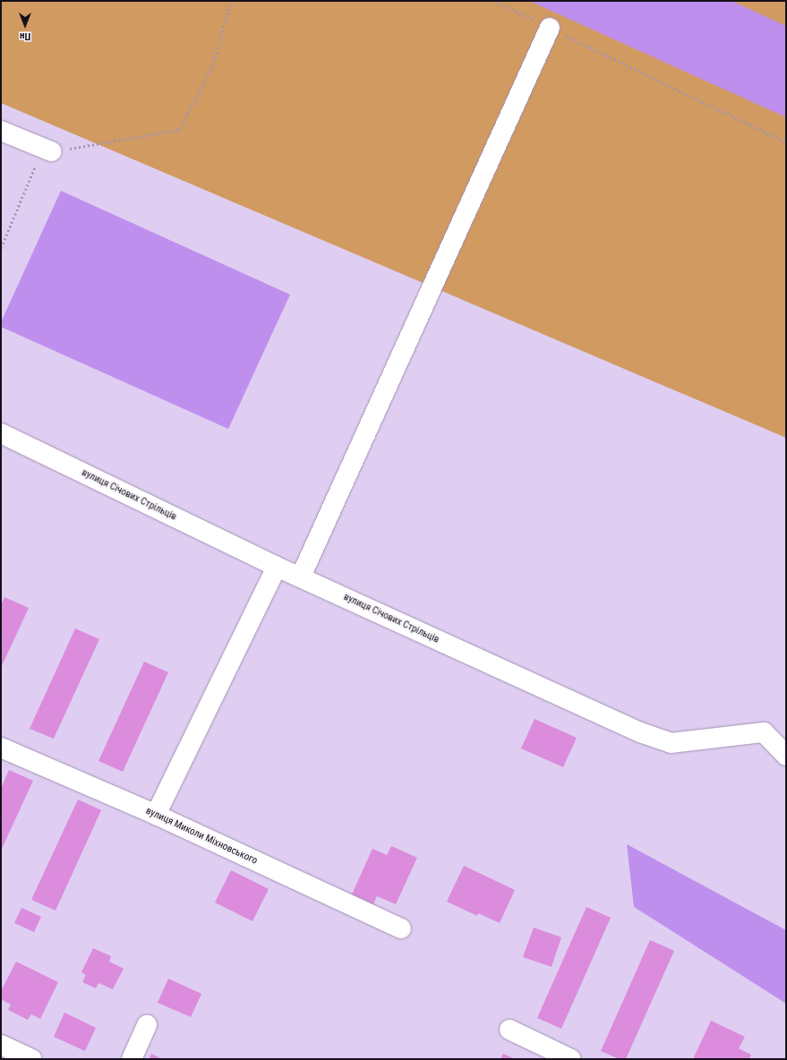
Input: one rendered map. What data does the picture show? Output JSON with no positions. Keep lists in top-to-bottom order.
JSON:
{
  "streets": {
    "street": ["вулиця Січових Стрільців", "вулиця Миколи Міхновського"]
  },
  "north": "bottom"
}
